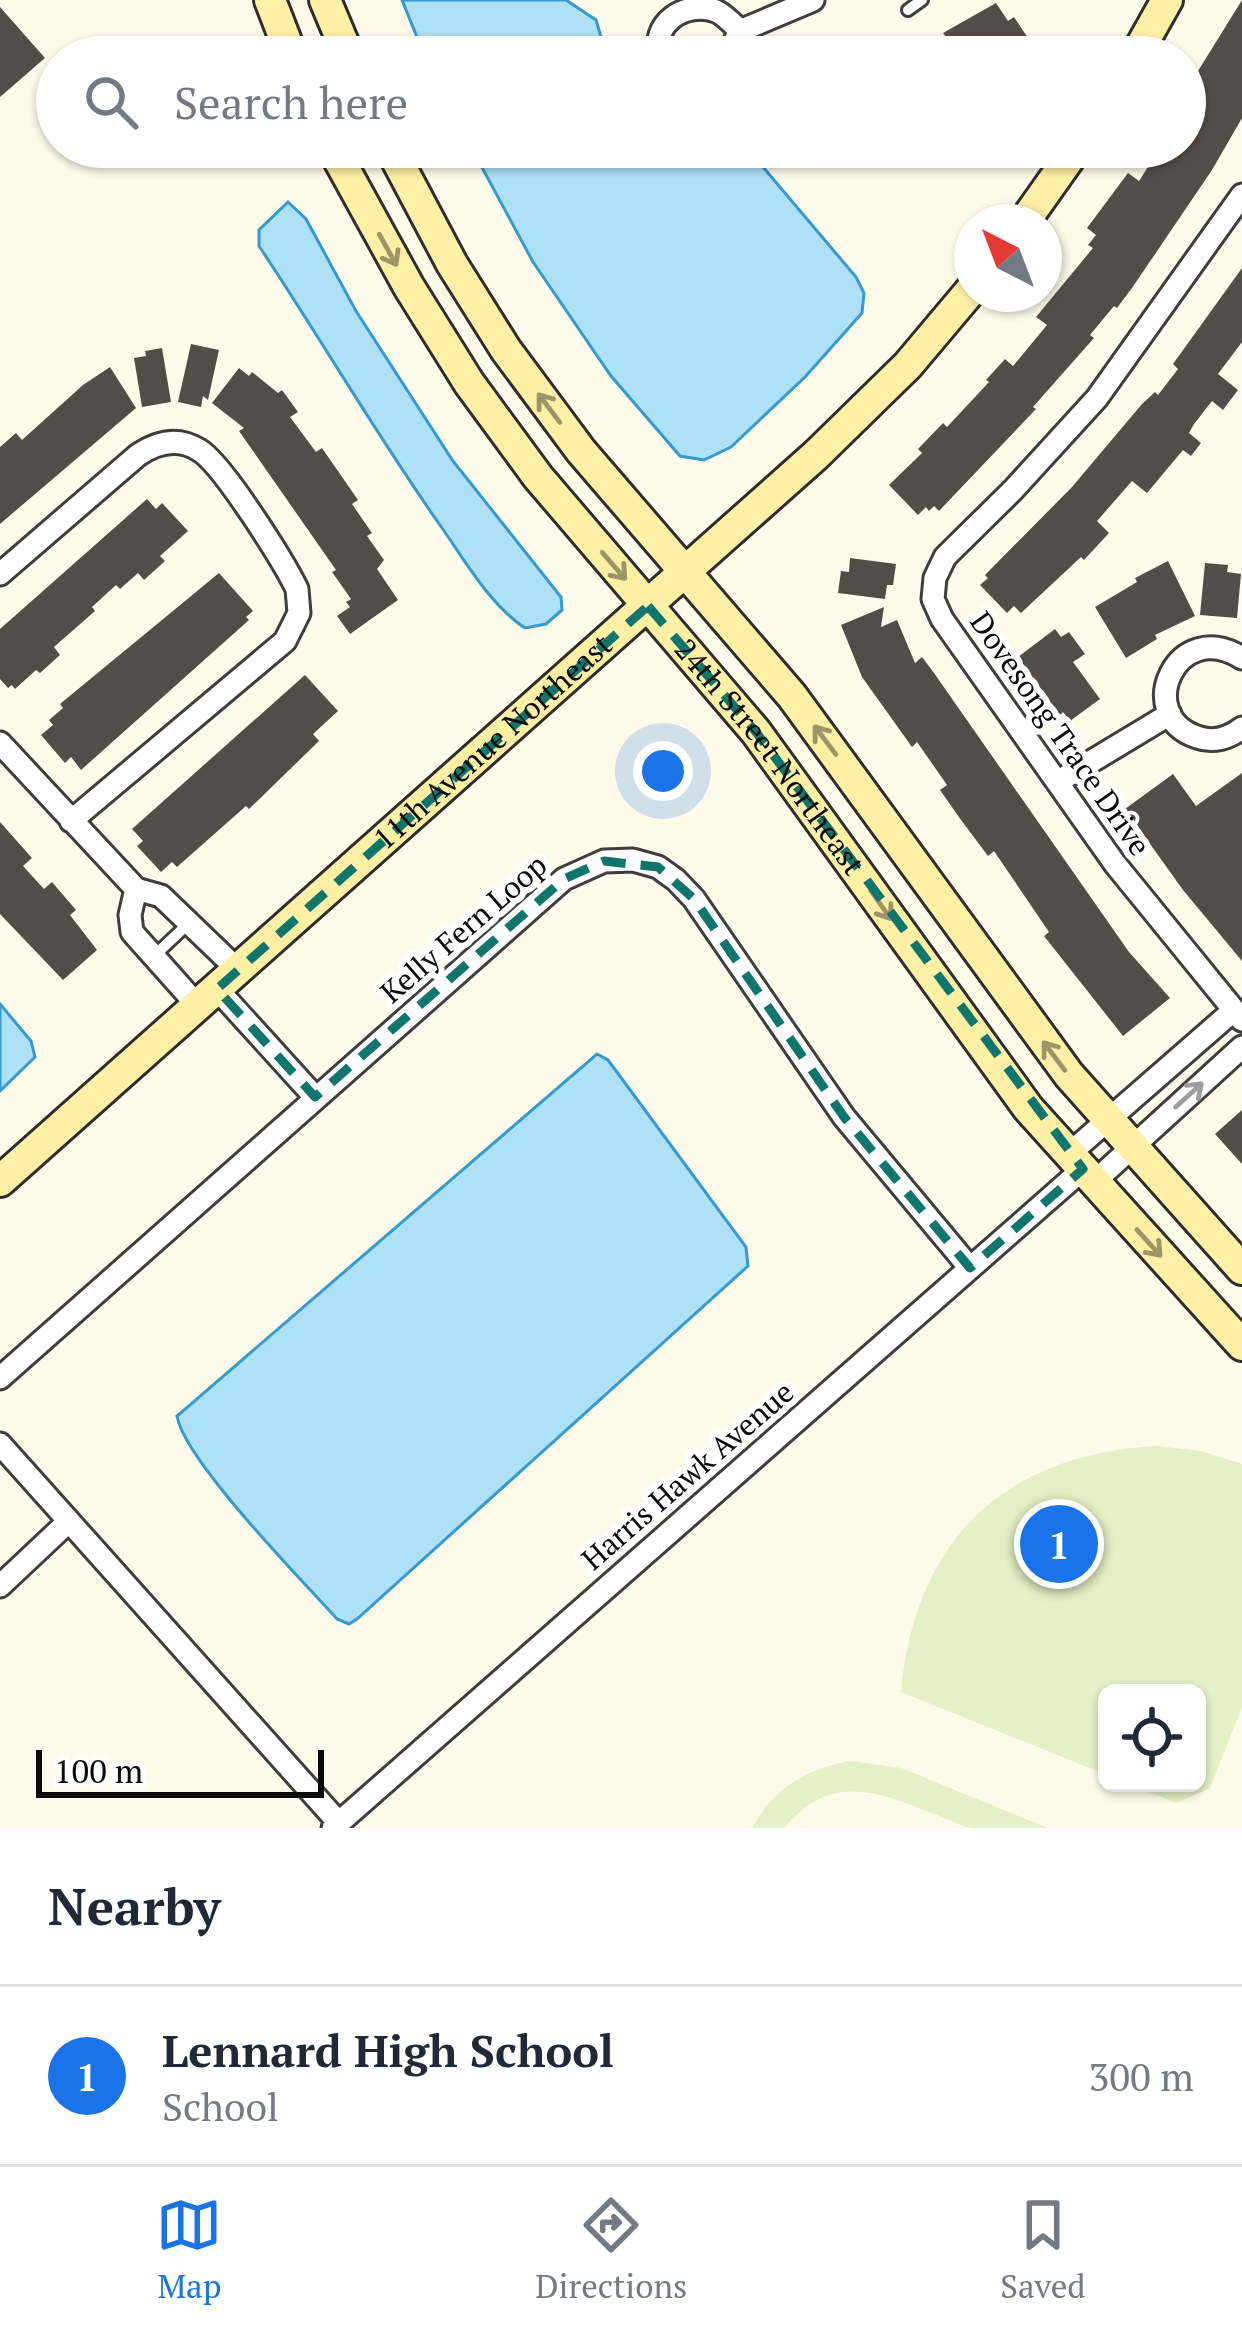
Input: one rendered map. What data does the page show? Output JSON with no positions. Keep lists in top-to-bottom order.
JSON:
{
  "streets": {
    "street": [
      "Dovesong Trace Drive",
      "11th Avenue Northeast",
      "24th Street Northeast",
      "Kelly Fern Loop",
      "Harris Hawk Avenue"
    ]
  },
  "crossings": [
    ["11th Avenue Northeast", "24th Street Northeast"],
    ["24th Street Northeast", "Harris Hawk Avenue"],
    ["Kelly Fern Loop", "Harris Hawk Avenue"]
  ],
  "scale_bar": "100 m",
  "north": "top left",
  "page": {
    "search": "Search here",
    "pins": "1",
    "scale": "100 m",
    "heading": "Nearby",
    "list": [
      {
        "mark": "1",
        "name": "Lennard High School",
        "note": "School",
        "value": "300 m"
      }
    ],
    "nav": ["Map", "Directions", "Saved"]
  }
}
